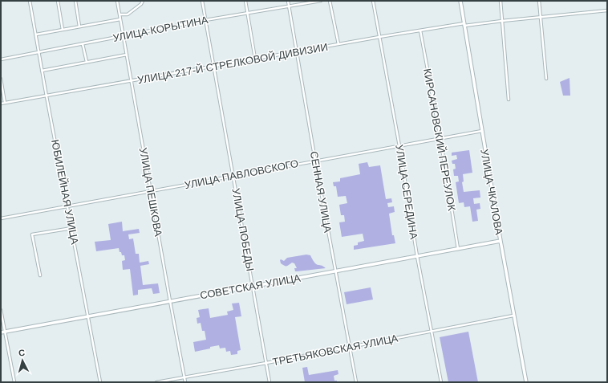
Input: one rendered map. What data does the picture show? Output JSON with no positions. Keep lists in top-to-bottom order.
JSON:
{
  "streets": {
    "street": [
      "УЛИЦА КОРЫТИНА",
      "УЛИЦА 217-Й СТРЕЛКОВОЙ ДИВИЗИИ",
      "КИРСАНОВСКИЙ ПЕРЕУЛОК",
      "УЛИЦА ПАВЛОВСКОГО",
      "ЮБИЛЕЙНАЯ УЛИЦА",
      "УЛИЦА ПЕШКОВА",
      "СЕННАЯ УЛИЦА",
      "УЛИЦА СЕРЕДИНА",
      "УЛИЦА ЧКАЛОВА",
      "УЛИЦА ПОБЕДЫ",
      "СОВЕТСКАЯ УЛИЦА",
      "ТРЕТЬЯКОВСКАЯ УЛИЦА"
    ]
  },
  "crossings": [
    ["УЛИЦА КОРЫТИНА", "ЮБИЛЕЙНАЯ УЛИЦА"],
    ["УЛИЦА КОРЫТИНА", "УЛИЦА ПЕШКОВА"],
    ["УЛИЦА КОРЫТИНА", "СЕННАЯ УЛИЦА"],
    ["УЛИЦА КОРЫТИНА", "УЛИЦА ПОБЕДЫ"],
    ["УЛИЦА 217-Й СТРЕЛКОВОЙ ДИВИЗИИ", "КИРСАНОВСКИЙ ПЕРЕУЛОК"],
    ["УЛИЦА 217-Й СТРЕЛКОВОЙ ДИВИЗИИ", "ЮБИЛЕЙНАЯ УЛИЦА"],
    ["УЛИЦА 217-Й СТРЕЛКОВОЙ ДИВИЗИИ", "УЛИЦА ПЕШКОВА"],
    ["УЛИЦА 217-Й СТРЕЛКОВОЙ ДИВИЗИИ", "СЕННАЯ УЛИЦА"],
    ["УЛИЦА 217-Й СТРЕЛКОВОЙ ДИВИЗИИ", "УЛИЦА СЕРЕДИНА"],
    ["УЛИЦА 217-Й СТРЕЛКОВОЙ ДИВИЗИИ", "УЛИЦА ЧКАЛОВА"],
    ["УЛИЦА 217-Й СТРЕЛКОВОЙ ДИВИЗИИ", "УЛИЦА ПОБЕДЫ"],
    ["КИРСАНОВСКИЙ ПЕРЕУЛОК", "УЛИЦА ПАВЛОВСКОГО"],
    ["КИРСАНОВСКИЙ ПЕРЕУЛОК", "СОВЕТСКАЯ УЛИЦА"],
    ["УЛИЦА ПАВЛОВСКОГО", "ЮБИЛЕЙНАЯ УЛИЦА"],
    ["УЛИЦА ПАВЛОВСКОГО", "УЛИЦА ПЕШКОВА"],
    ["УЛИЦА ПАВЛОВСКОГО", "СЕННАЯ УЛИЦА"],
    ["УЛИЦА ПАВЛОВСКОГО", "УЛИЦА СЕРЕДИНА"],
    ["УЛИЦА ПАВЛОВСКОГО", "УЛИЦА ЧКАЛОВА"],
    ["УЛИЦА ПАВЛОВСКОГО", "УЛИЦА ПОБЕДЫ"],
    ["ЮБИЛЕЙНАЯ УЛИЦА", "СОВЕТСКАЯ УЛИЦА"],
    ["УЛИЦА ПЕШКОВА", "СОВЕТСКАЯ УЛИЦА"],
    ["УЛИЦА ПЕШКОВА", "ТРЕТЬЯКОВСКАЯ УЛИЦА"],
    ["СЕННАЯ УЛИЦА", "СОВЕТСКАЯ УЛИЦА"],
    ["СЕННАЯ УЛИЦА", "ТРЕТЬЯКОВСКАЯ УЛИЦА"],
    ["УЛИЦА СЕРЕДИНА", "СОВЕТСКАЯ УЛИЦА"],
    ["УЛИЦА СЕРЕДИНА", "ТРЕТЬЯКОВСКАЯ УЛИЦА"],
    ["УЛИЦА ЧКАЛОВА", "СОВЕТСКАЯ УЛИЦА"],
    ["УЛИЦА ЧКАЛОВА", "ТРЕТЬЯКОВСКАЯ УЛИЦА"],
    ["УЛИЦА ПОБЕДЫ", "СОВЕТСКАЯ УЛИЦА"],
    ["УЛИЦА ПОБЕДЫ", "ТРЕТЬЯКОВСКАЯ УЛИЦА"]
  ],
  "north": "top"
}
